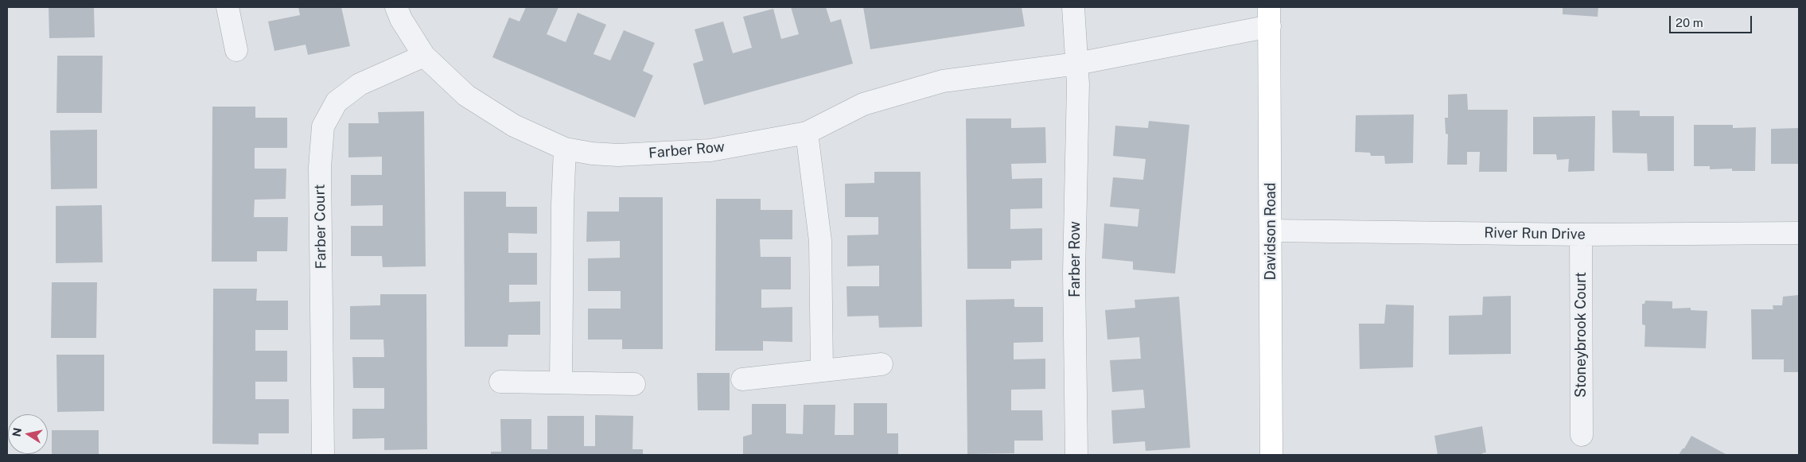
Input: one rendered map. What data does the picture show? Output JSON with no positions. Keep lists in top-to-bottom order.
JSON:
{
  "streets": {
    "main road": ["Davidson Road"],
    "street": [
      "Farber Row",
      "Farber Court",
      "River Run Drive",
      "Stoneybrook Court"
    ]
  },
  "crossings": [
    ["Farber Row", "Farber Court"],
    ["Farber Row", "Davidson Road"],
    ["Davidson Road", "River Run Drive"],
    ["River Run Drive", "Stoneybrook Court"]
  ],
  "scale_bar": "20 m",
  "north": "left"
}
